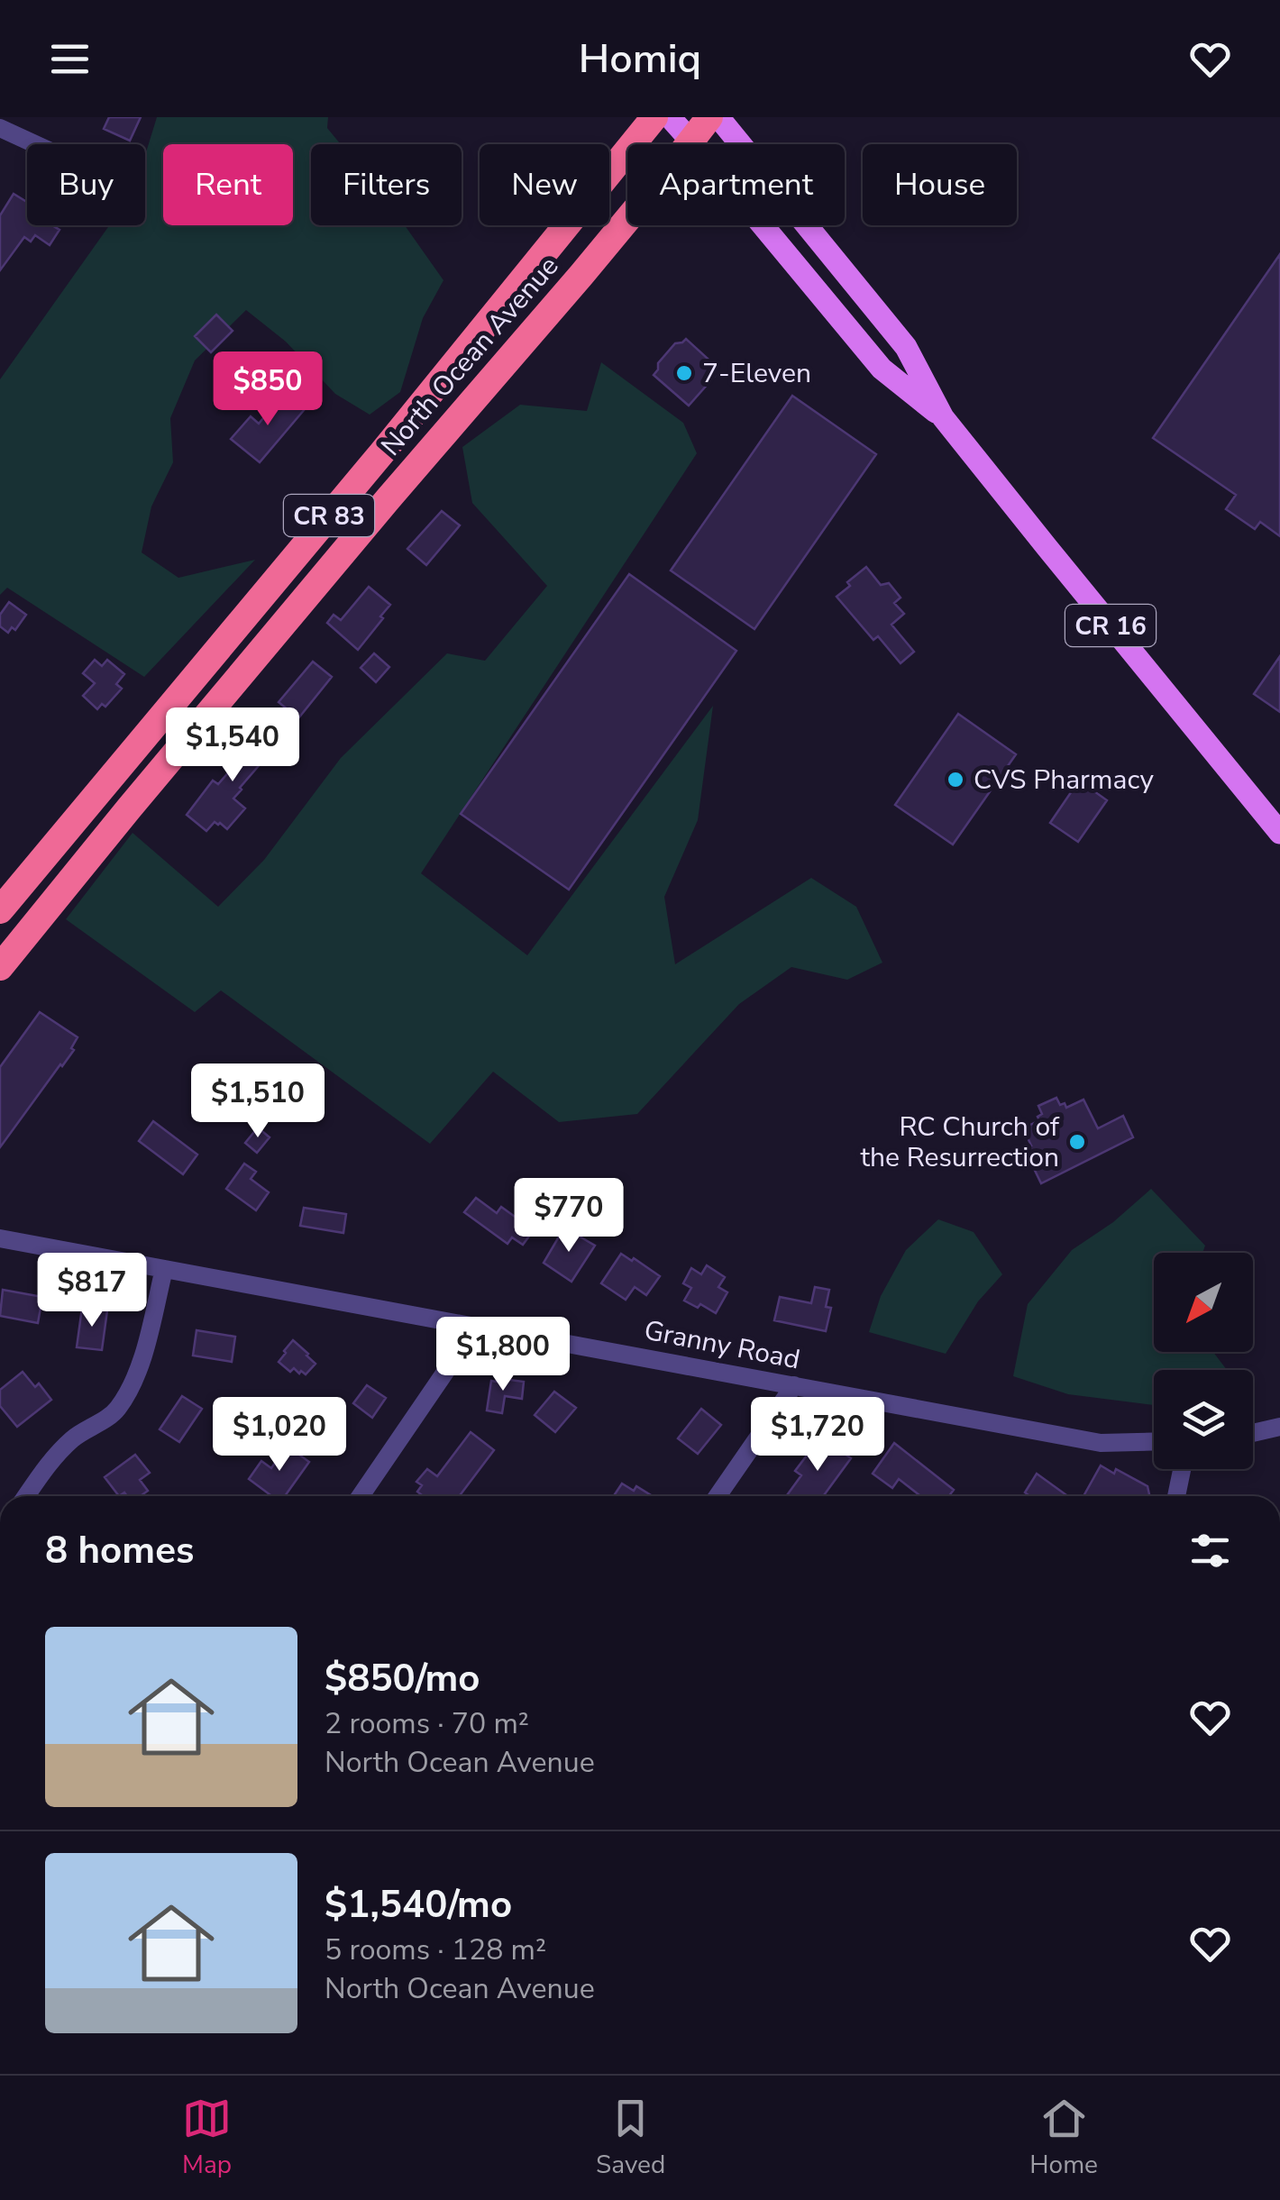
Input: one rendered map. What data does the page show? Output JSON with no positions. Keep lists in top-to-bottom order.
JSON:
{
  "streets": {
    "highway": ["North Ocean Avenue", "CR 83"],
    "main road": ["CR 16"],
    "street": ["Granny Road"]
  },
  "crossings": [
    ["North Ocean Avenue", "CR 16"]
  ],
  "places": ["7-Eleven", "CVS Pharmacy", "RC Church of the Resurrection"],
  "north": "bottom left",
  "page": {
    "header": "Homiq",
    "chip": [
      "Buy",
      "Rent",
      "Filters",
      "New",
      "Apartment",
      "House"
    ],
    "price": [
      "$850",
      "$1,540",
      "$1,510",
      "$770",
      "$817",
      "$1,800",
      "$1,020",
      "$1,720"
    ],
    "heading": "8 homes",
    "list": [
      {
        "name": "$850/mo",
        "note": "2 rooms · 70 m² · North Ocean Avenue"
      },
      {
        "name": "$1,540/mo",
        "note": "5 rooms · 128 m² · North Ocean Avenue"
      }
    ],
    "tabs": ["Map", "Saved", "Home"]
  }
}
